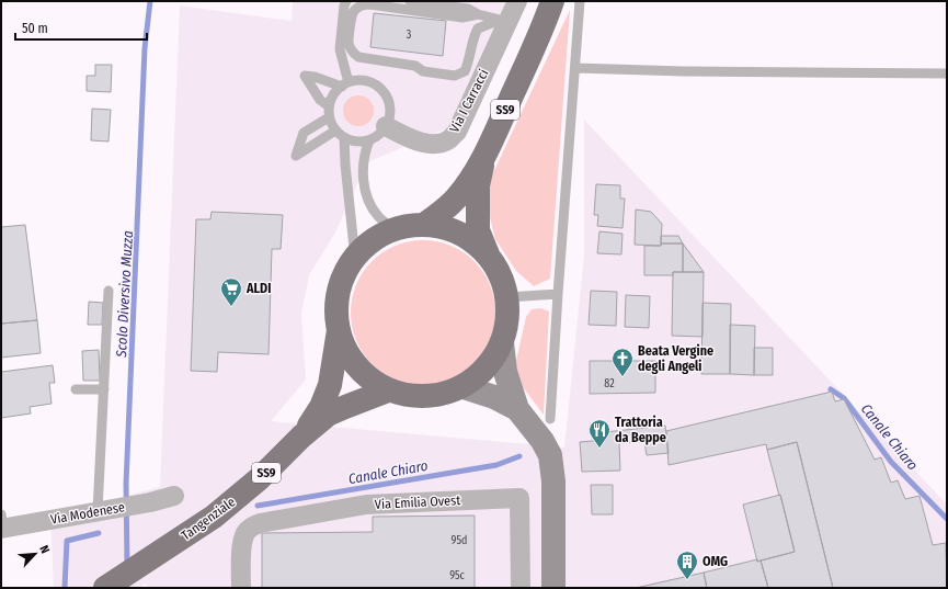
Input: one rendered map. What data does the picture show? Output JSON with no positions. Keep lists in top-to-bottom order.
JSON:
{
  "streets": {
    "main road": ["SS9", "Tangenziale"],
    "street": ["Via I Carracci", "Via Emilia Ovest", "Via Modenese"]
  },
  "water": ["Scolo Diversivo Muzza", "Canale Chiaro"],
  "places": {
    "supermarket": ["ALDI"],
    "church": ["Beata Vergine degli Angeli"],
    "restaurant": ["Trattoria da Beppe"],
    "building": ["OMG"]
  },
  "house_numbers": [
    "3",
    "82",
    "95d",
    "95c"
  ],
  "scale_bar": "50 m",
  "north": "top right"
}
